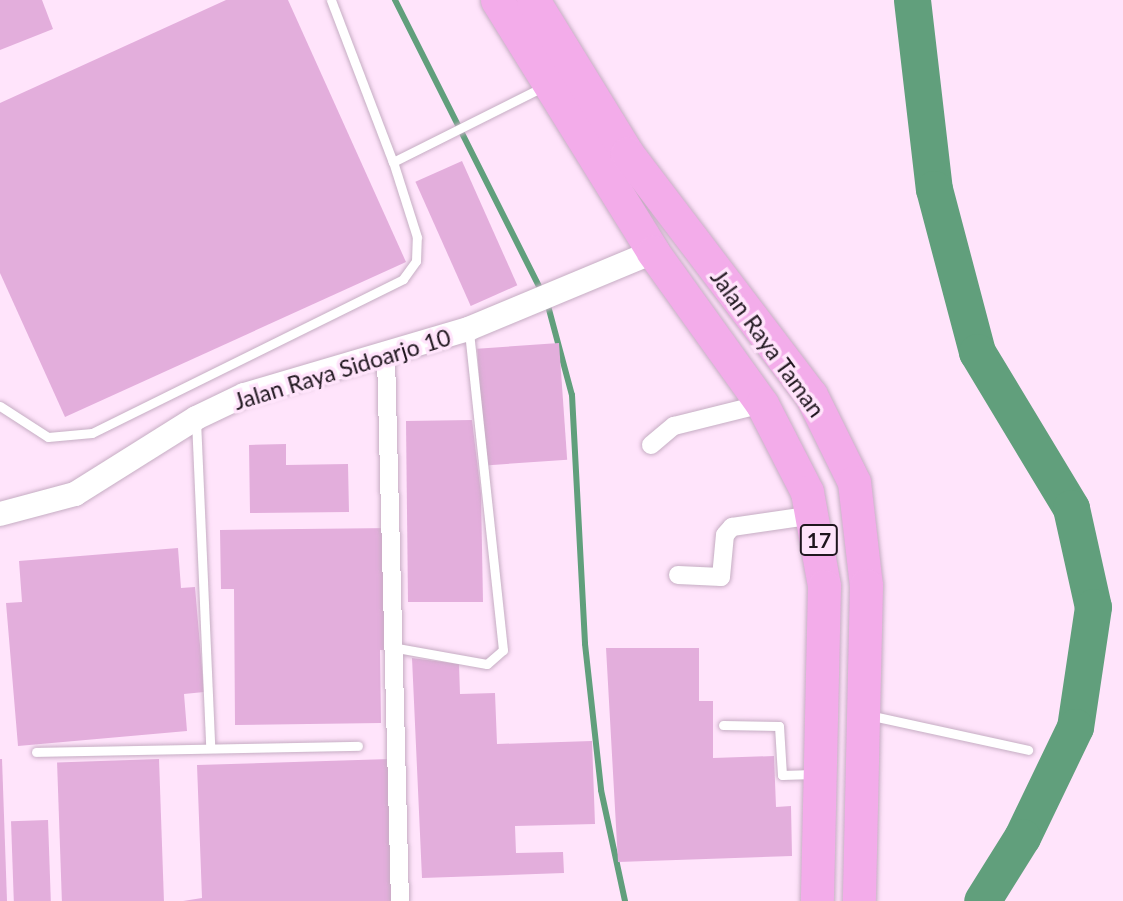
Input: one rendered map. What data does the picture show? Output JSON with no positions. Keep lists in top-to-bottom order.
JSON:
{
  "streets": {
    "highway": ["Jalan Raya Taman", "17"],
    "street": ["Jalan Raya Sidoarjo 10"]
  },
  "crossings": [
    ["Jalan Raya Taman", "Jalan Raya Sidoarjo 10"]
  ]
}
